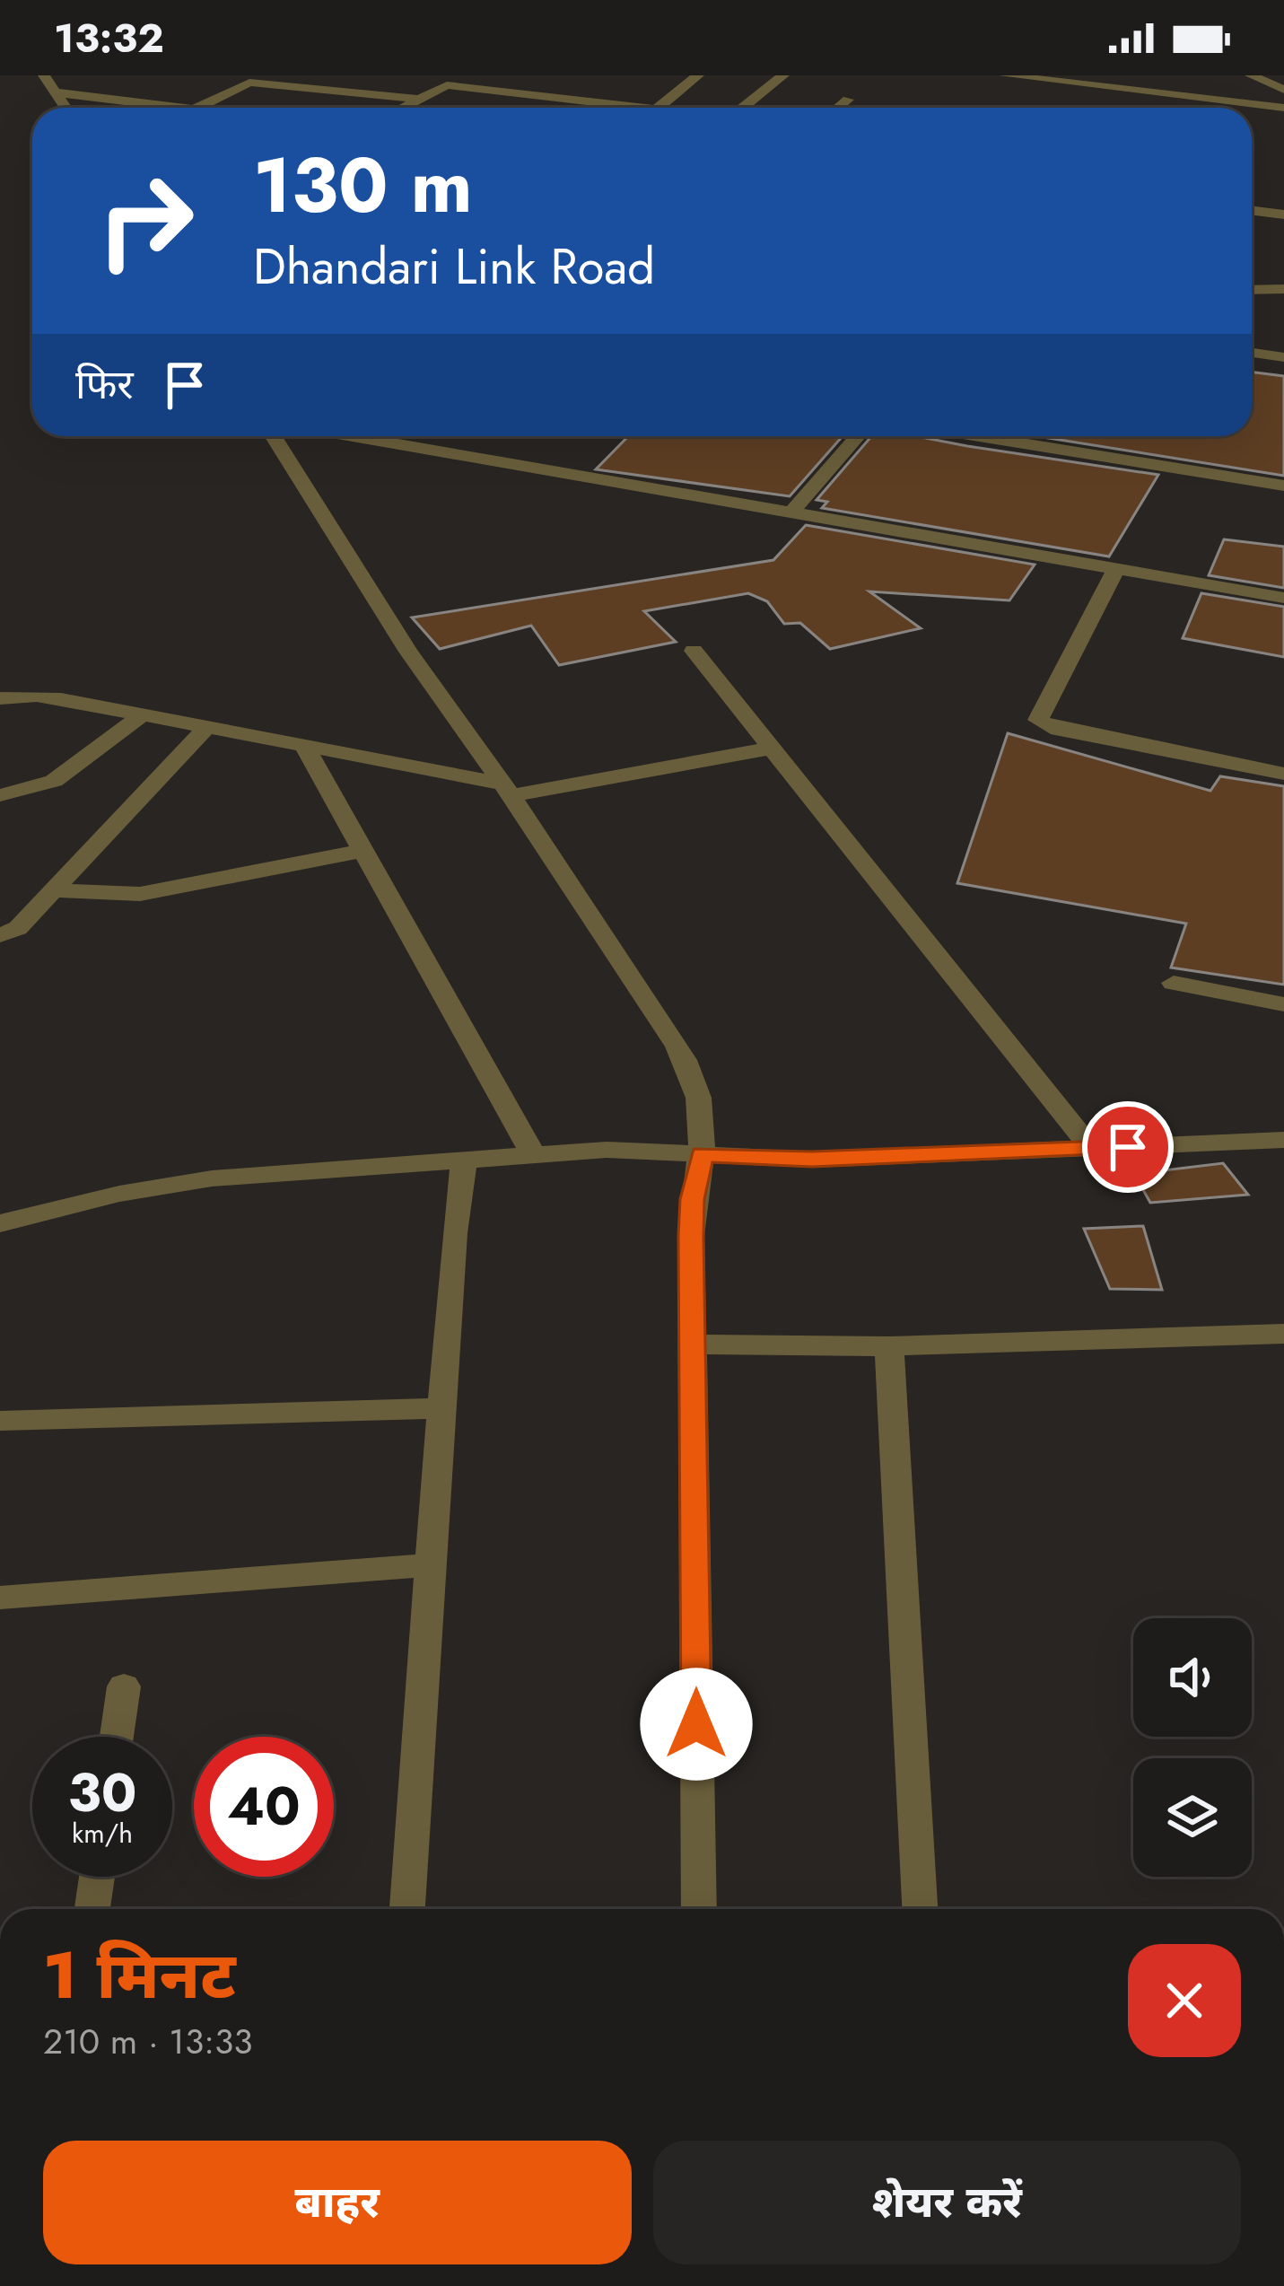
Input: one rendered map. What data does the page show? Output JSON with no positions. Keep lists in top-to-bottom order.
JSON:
{
  "page": {
    "status": "13:32",
    "turn": ["130 m", "Dhandari Link Road"],
    "then": "फिर",
    "speed": "30 km/h",
    "limit": "40",
    "heading": ["1 मिनट", "210 m · 13:33"],
    "buttons": ["बाहर", "शेयर करें"]
  }
}
